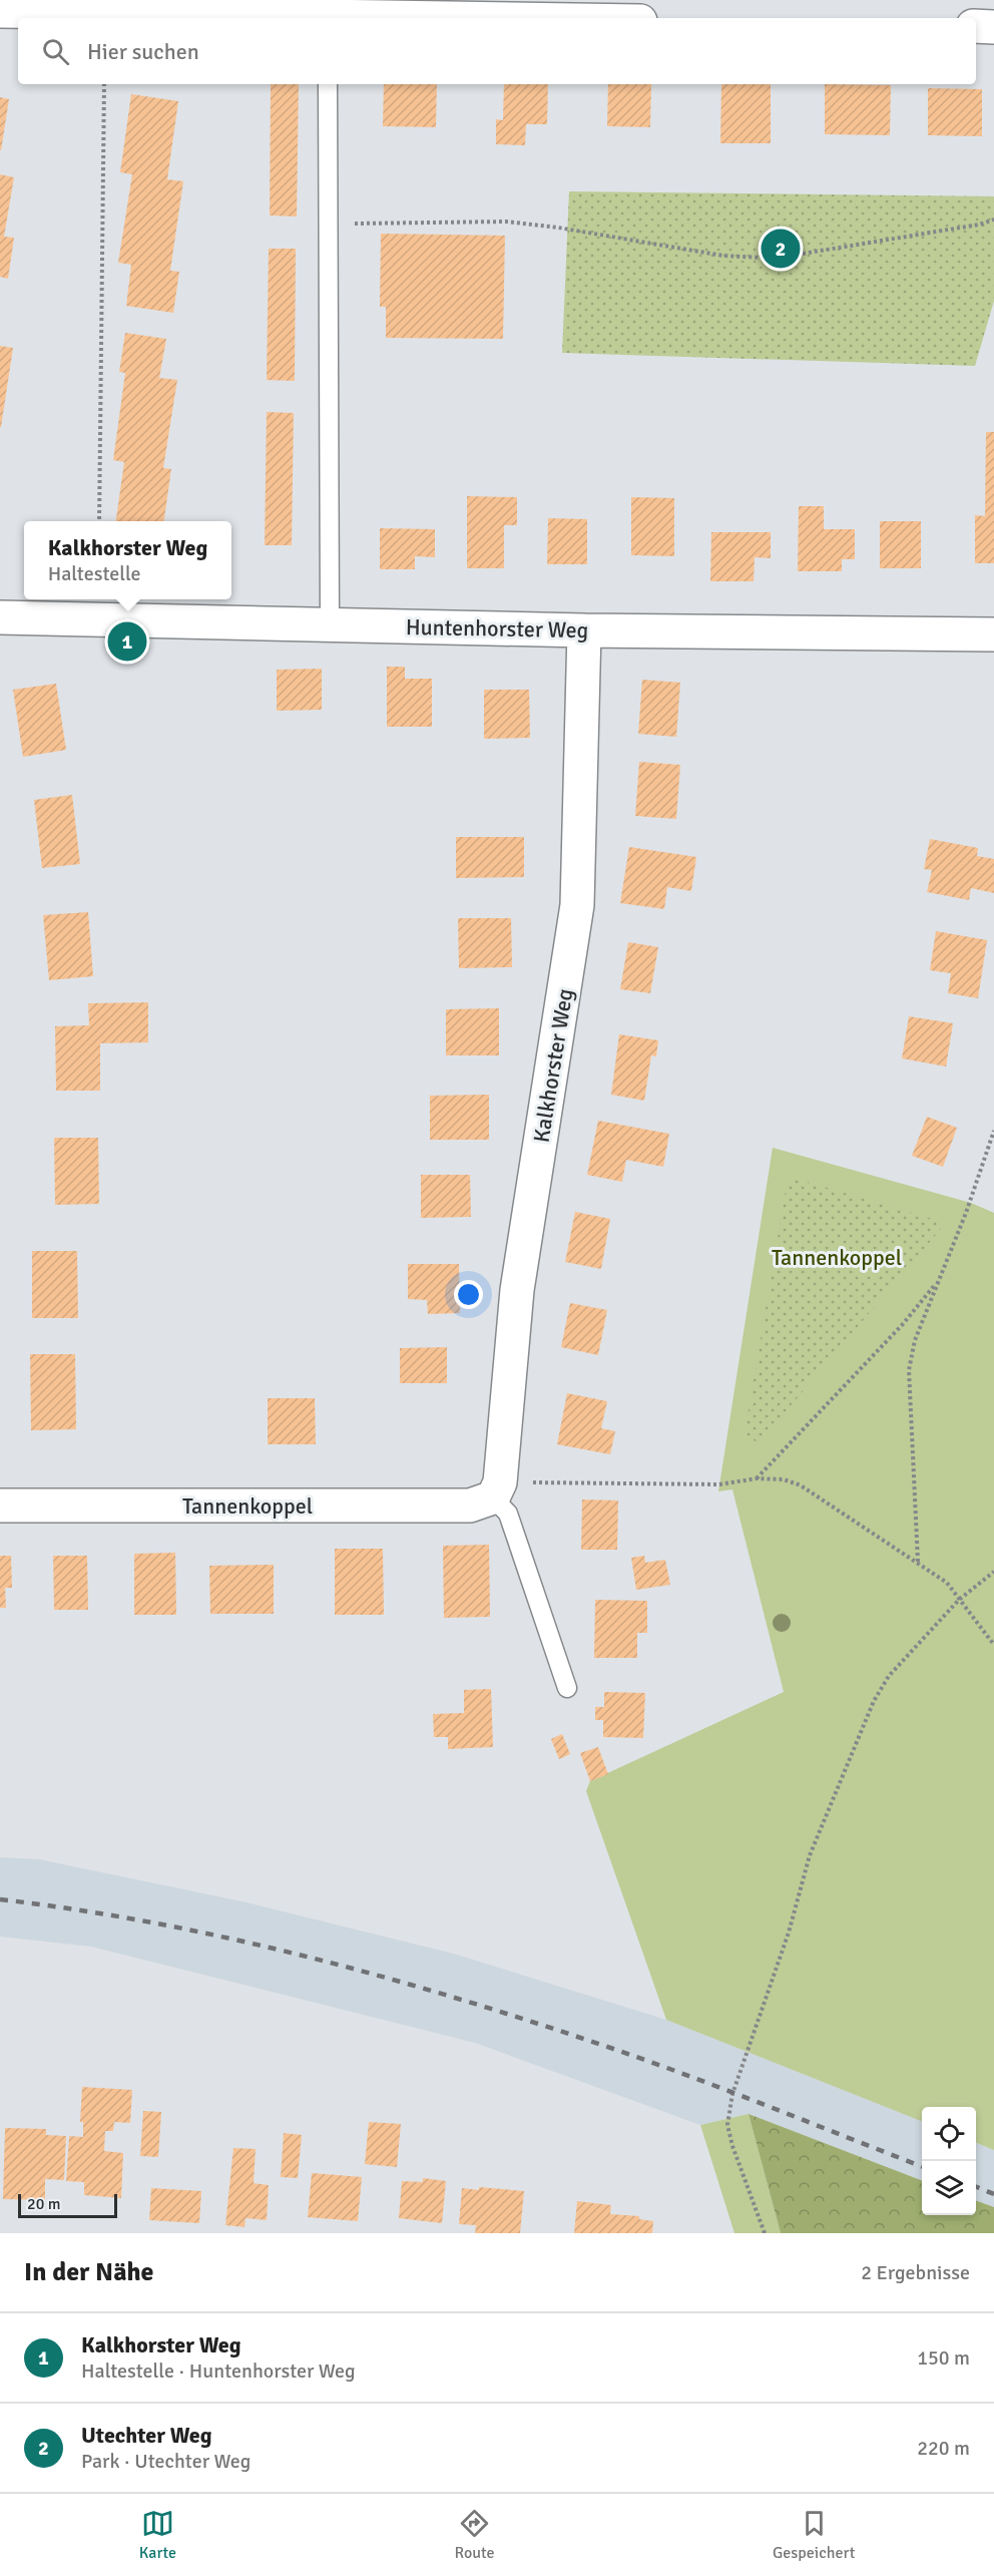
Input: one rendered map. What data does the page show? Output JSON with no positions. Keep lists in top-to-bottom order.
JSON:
{
  "streets": {
    "street": ["Huntenhorster Weg", "Kalkhorster Weg", "Tannenkoppel"]
  },
  "crossings": [
    ["Huntenhorster Weg", "Kalkhorster Weg"],
    ["Kalkhorster Weg", "Tannenkoppel"]
  ],
  "parks": ["Tannenkoppel"],
  "scale_bar": "20 m",
  "page": {
    "search": "Hier suchen",
    "pins": ["2", "1"],
    "popup": ["Kalkhorster Weg", "Haltestelle"],
    "scale": "20 m",
    "heading": ["In der Nähe", "2 Ergebnisse"],
    "list": [
      {
        "mark": "1",
        "name": "Kalkhorster Weg",
        "note": "Haltestelle · Huntenhorster Weg",
        "value": "150 m"
      },
      {
        "mark": "2",
        "name": "Utechter Weg",
        "note": "Park · Utechter Weg",
        "value": "220 m"
      }
    ],
    "nav": ["Karte", "Route", "Gespeichert"]
  }
}
